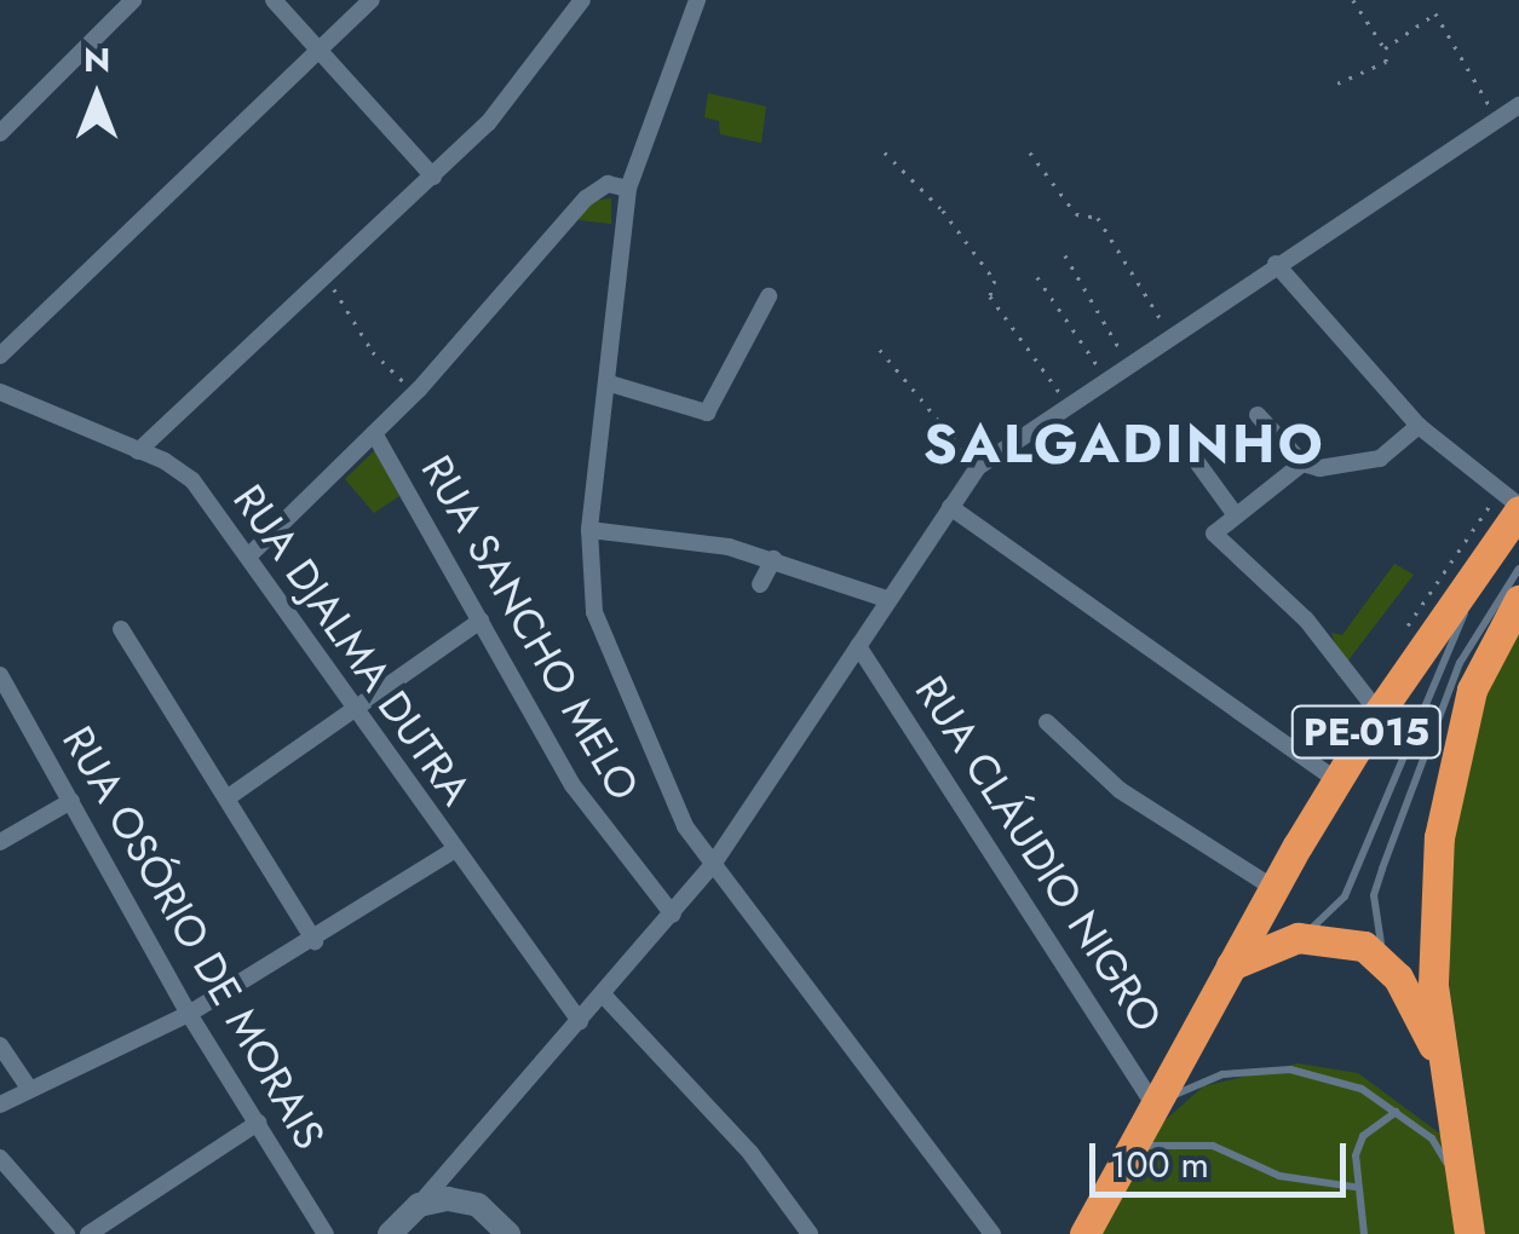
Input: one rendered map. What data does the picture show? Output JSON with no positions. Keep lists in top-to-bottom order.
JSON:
{
  "streets": {
    "highway": ["PE-015"],
    "street": [
      "RUA SANCHO MELO",
      "RUA DJALMA DUTRA",
      "RUA CLÁUDIO NIGRO",
      "RUA OSÓRIO DE MORAIS"
    ]
  },
  "crossings": [
    ["PE-015", "RUA CLÁUDIO NIGRO"]
  ],
  "districts": ["SALGADINHO"],
  "scale_bar": "100 m",
  "north": "top"
}
